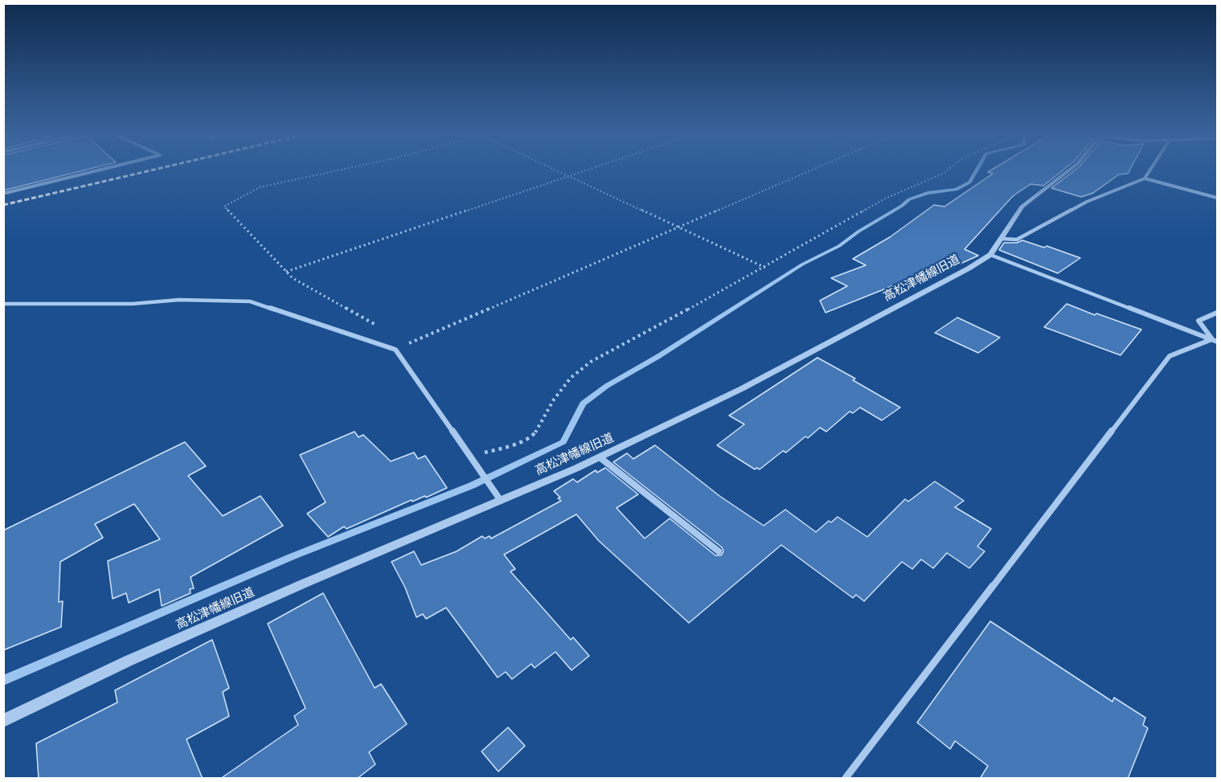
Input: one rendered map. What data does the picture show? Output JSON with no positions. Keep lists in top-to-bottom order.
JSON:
{
  "streets": {
    "street": ["高松津幡線旧道"]
  }
}
